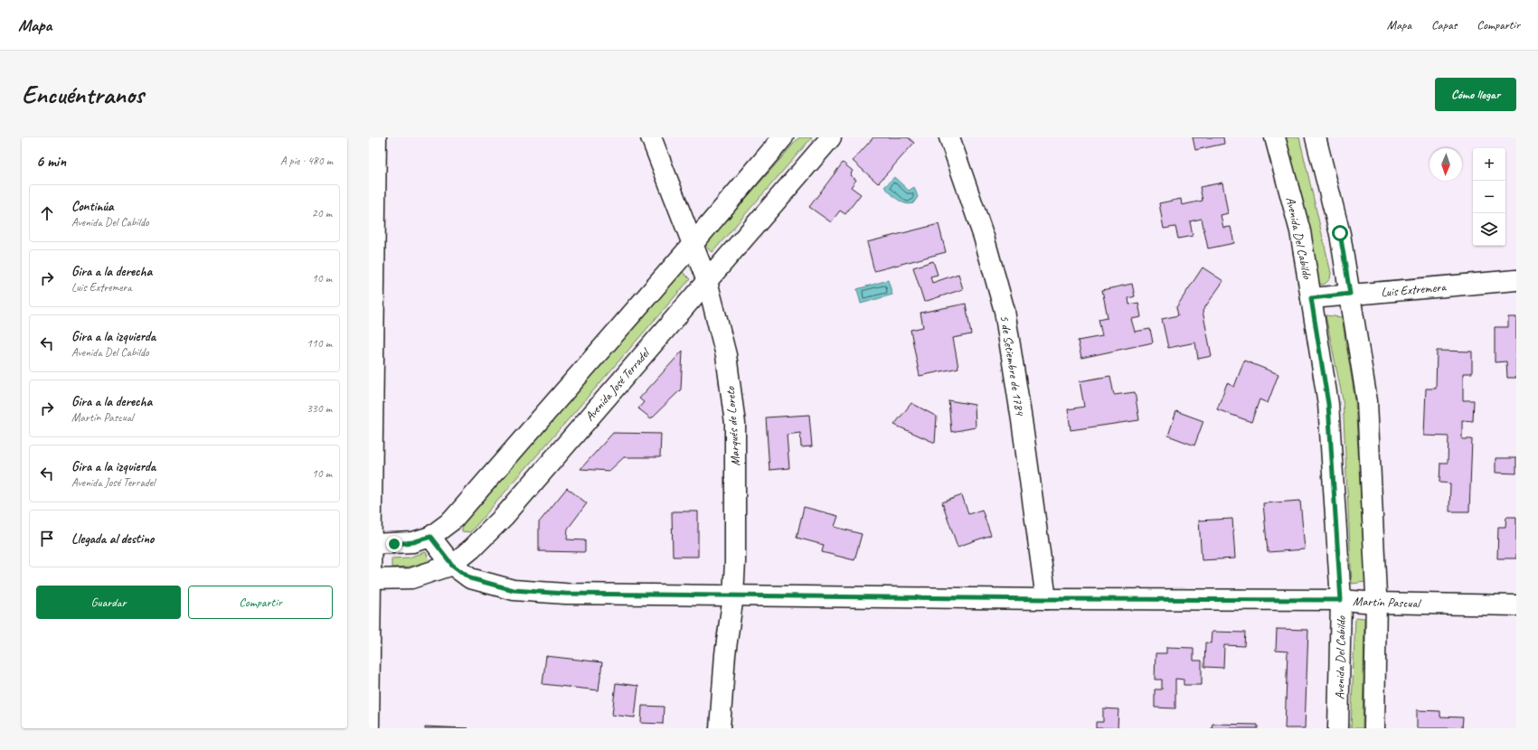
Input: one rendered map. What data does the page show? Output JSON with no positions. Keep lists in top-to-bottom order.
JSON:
{
  "streets": {
    "street": [
      "Avenida Del Cabildo",
      "Luis Extremera",
      "5 de Setiembre de 1784",
      "Avenida José Terradel",
      "Marqués de Loreto",
      "Martín Pascual"
    ]
  },
  "crossings": [
    ["Avenida Del Cabildo", "Luis Extremera"],
    ["Avenida Del Cabildo", "Martín Pascual"],
    ["5 de Setiembre de 1784", "Martín Pascual"],
    ["Avenida José Terradel", "Marqués de Loreto"],
    ["Avenida José Terradel", "Martín Pascual"],
    ["Marqués de Loreto", "Martín Pascual"]
  ],
  "north": "bottom",
  "page": {
    "header": "Mapa",
    "nav": ["Mapa", "Capas", "Compartir"],
    "buttons": [
      "Cómo llegar",
      ["Guardar", "Compartir"]
    ],
    "title": "Encuéntranos",
    "heading": ["6 min", "A pie · 480 m"],
    "map_buttons": ["+", "−"],
    "list": [
      ["Continúa", "Avenida Del Cabildo", "20 m"],
      ["Gira a la derecha", "Luis Extremera", "10 m"],
      ["Gira a la izquierda", "Avenida Del Cabildo", "110 m"],
      ["Gira a la derecha", "Martín Pascual", "330 m"],
      ["Gira a la izquierda", "Avenida José Terradel", "10 m"],
      "Llegada al destino"
    ]
  }
}
